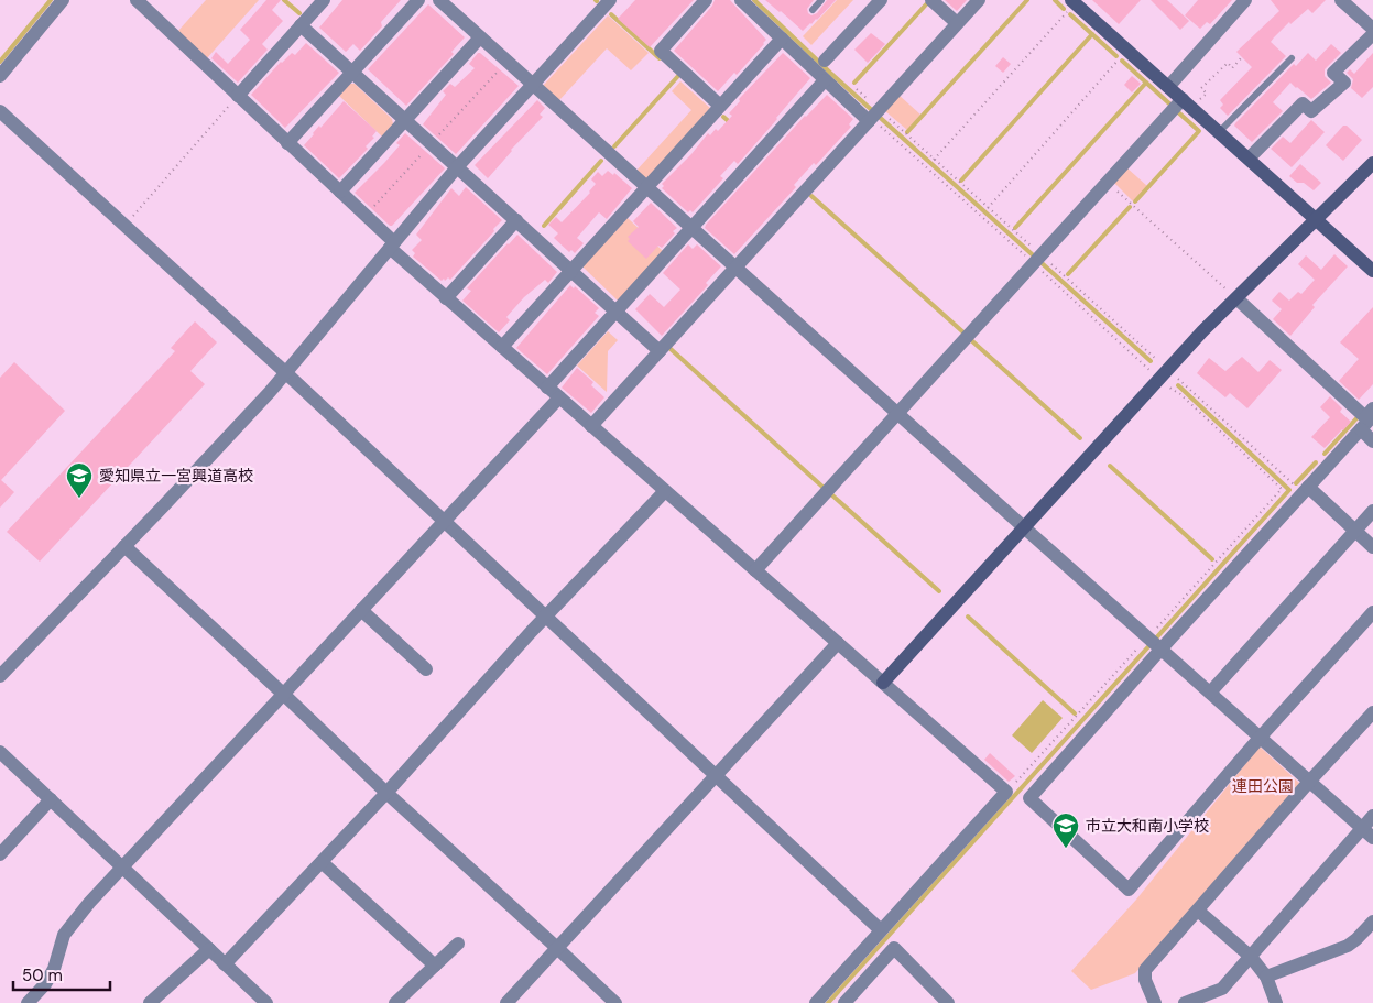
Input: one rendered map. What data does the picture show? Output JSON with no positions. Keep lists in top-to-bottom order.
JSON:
{
  "parks": ["連田公園"],
  "places": {
    "school or university": ["愛知県立一宮興道高校", "市立大和南小学校"]
  },
  "scale_bar": "50 m"
}
